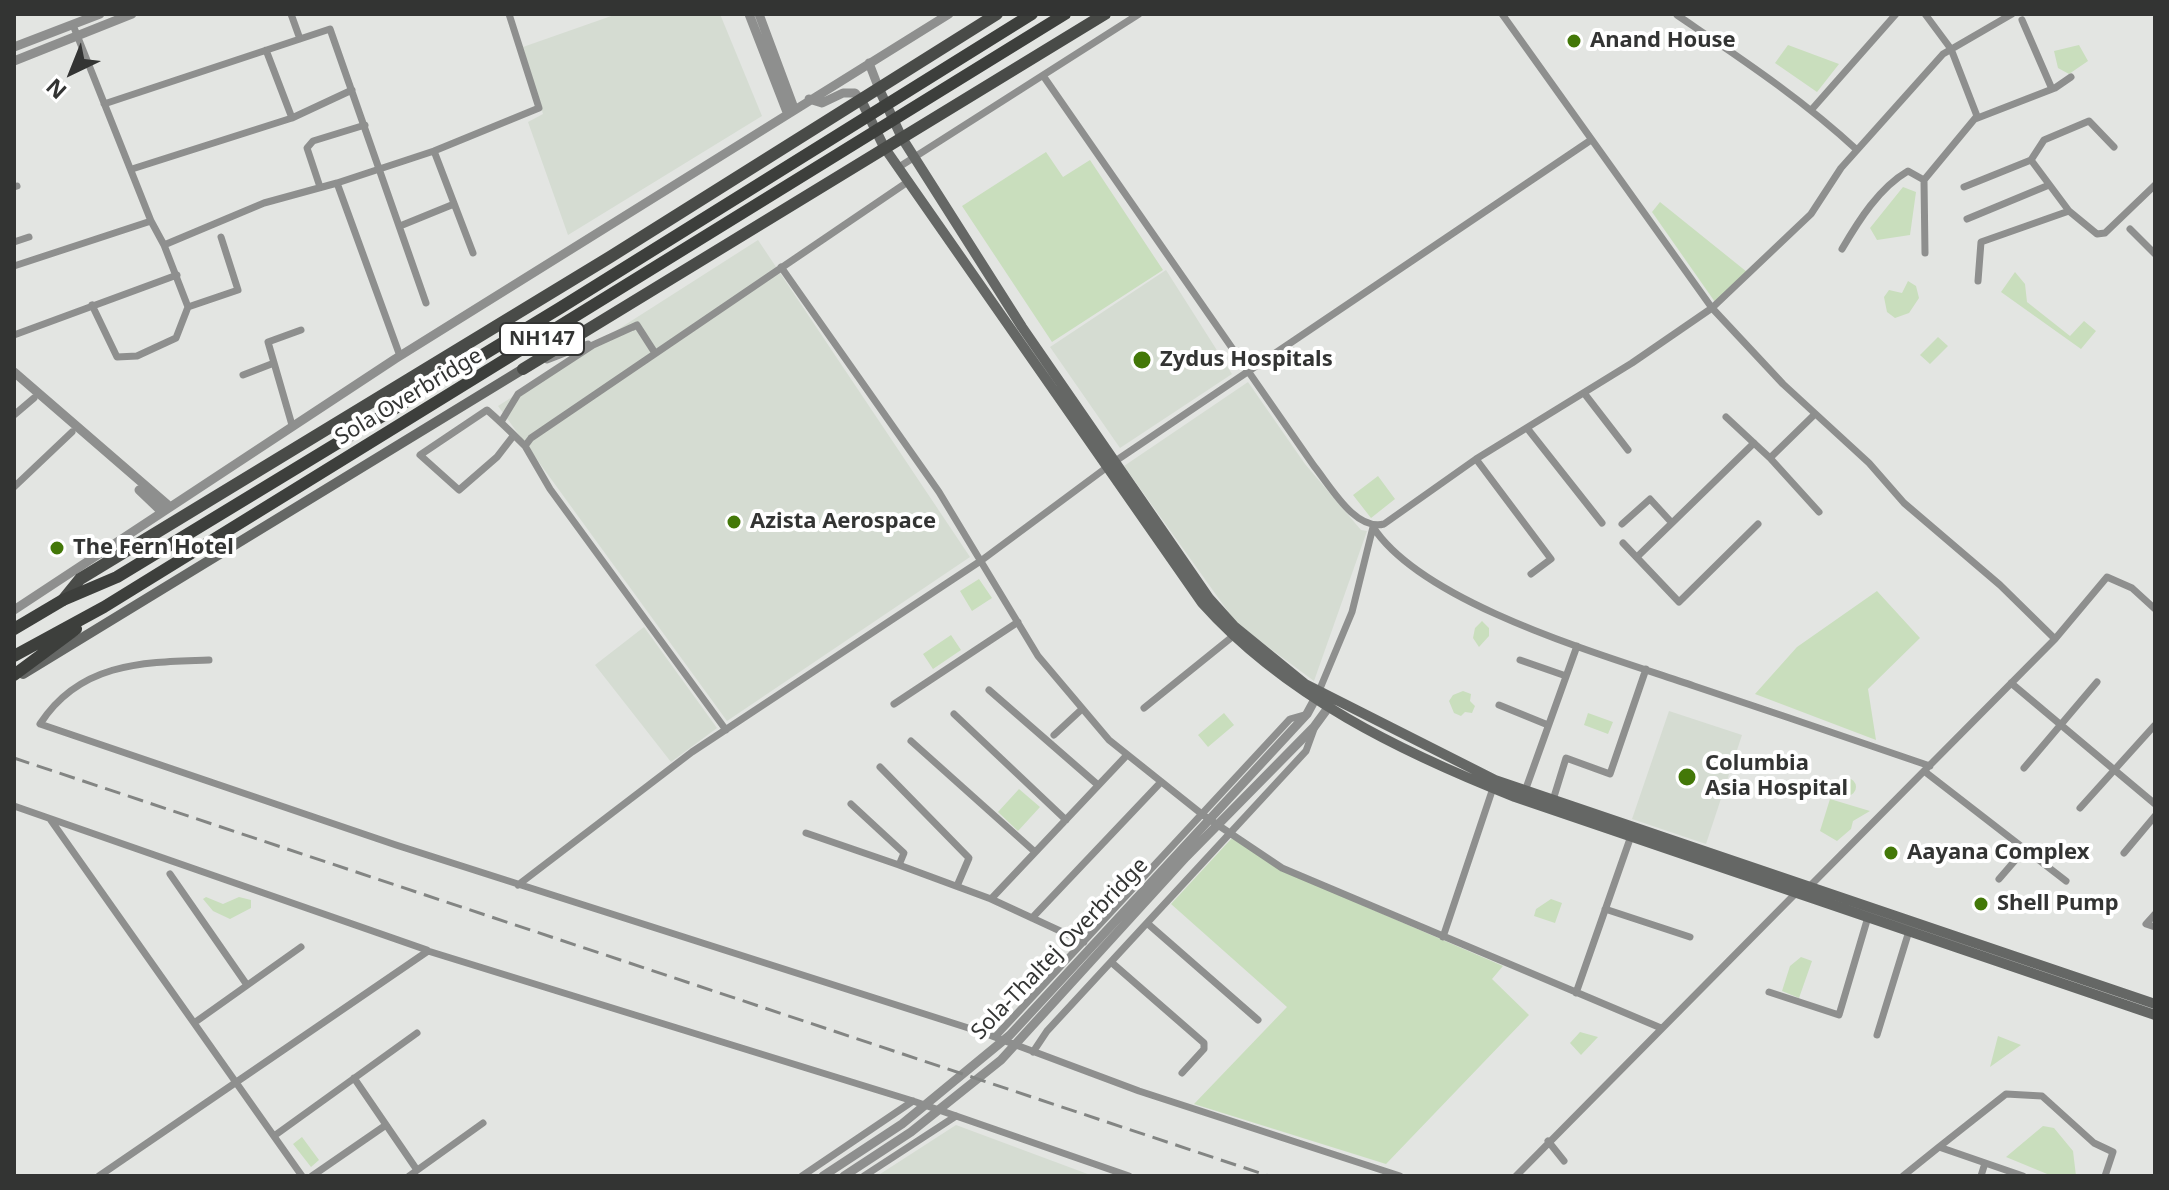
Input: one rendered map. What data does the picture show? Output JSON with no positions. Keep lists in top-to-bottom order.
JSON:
{
  "streets": {
    "highway": ["NH147", "Sola Overbridge"],
    "street": ["Sola-Thaltej Overbridge"]
  },
  "places": [
    "Anand House",
    "Zydus Hospitals",
    "Azista Aerospace",
    "The Fern Hotel",
    "Columbia Asia Hospital",
    "Aayana Complex",
    "Shell Pump"
  ],
  "north": "bottom left"
}
